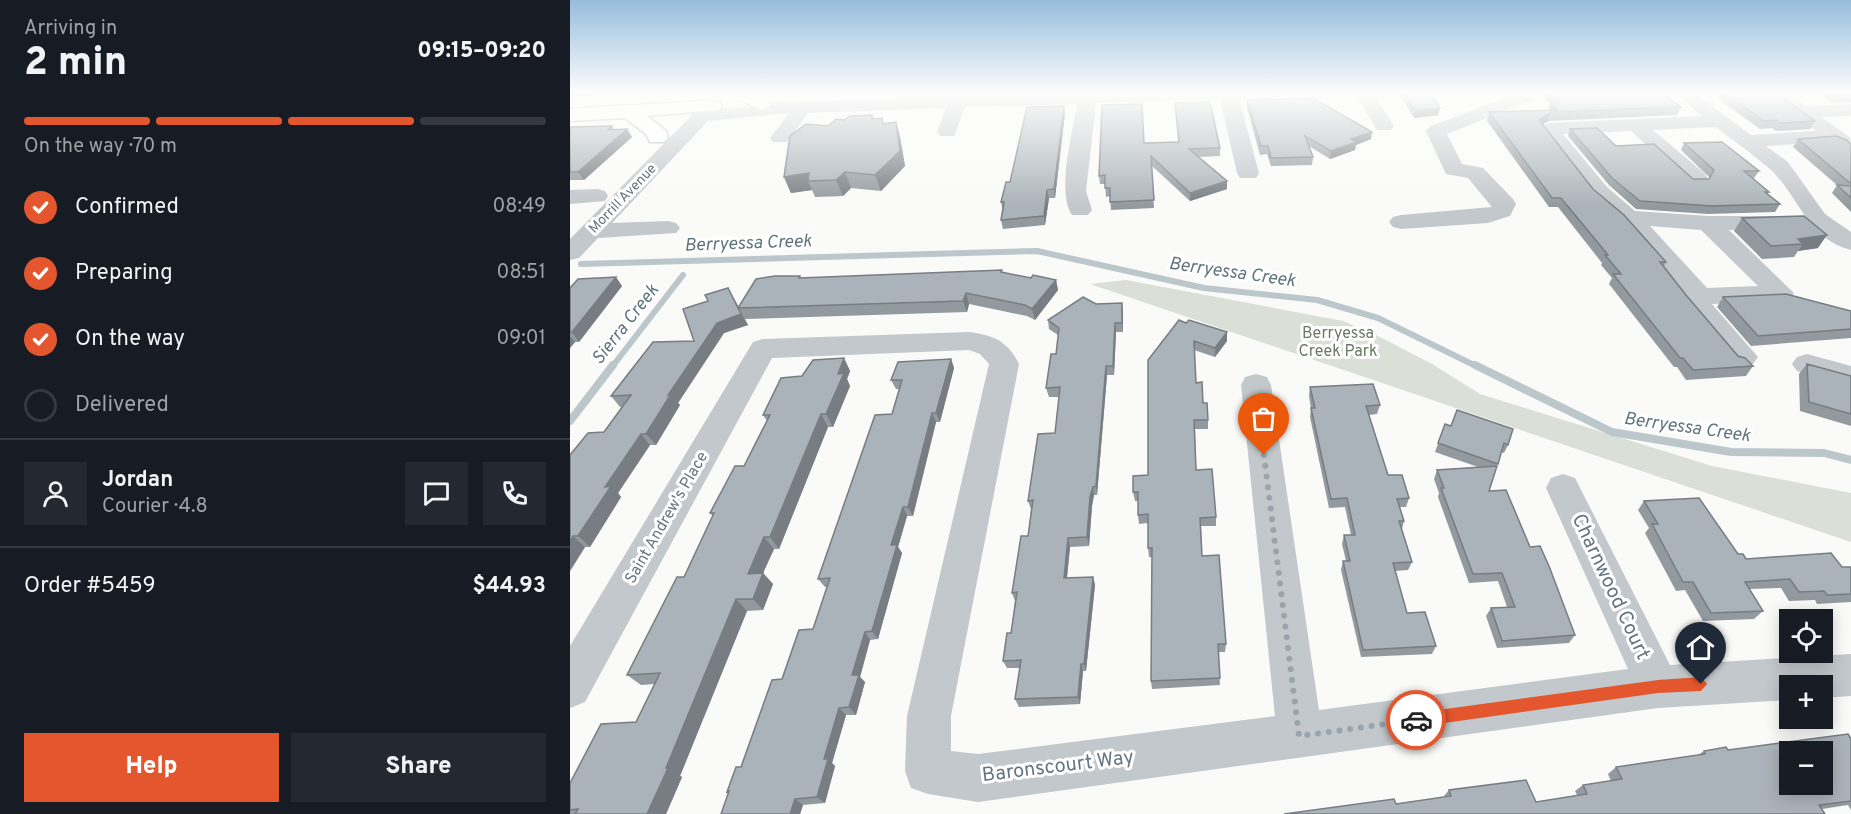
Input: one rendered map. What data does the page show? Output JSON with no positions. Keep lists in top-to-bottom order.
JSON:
{
  "streets": {
    "street": [
      "Morrill Avenue",
      "Saint Andrew's Place",
      "Charnwood Court",
      "Baronscourt Way"
    ]
  },
  "crossings": [
    ["Saint Andrew's Place", "Baronscourt Way"],
    ["Charnwood Court", "Baronscourt Way"]
  ],
  "water": ["Berryessa Creek", "Sierra Creek"],
  "parks": ["Berryessa Creek Park"],
  "page": {
    "heading": ["2 min", "Arriving in", "09:15–09:20"],
    "panel": [
      "Jordan",
      "Courier · 4.8",
      "Order #5459",
      "$44.93"
    ],
    "bar": "On the way · 70 m",
    "list": [
      ["Confirmed", "08:49"],
      ["Preparing", "08:51"],
      ["On the way", "09:01"],
      "Delivered"
    ],
    "map_buttons": ["+", "−"],
    "buttons": ["Help", "Share"]
  }
}
